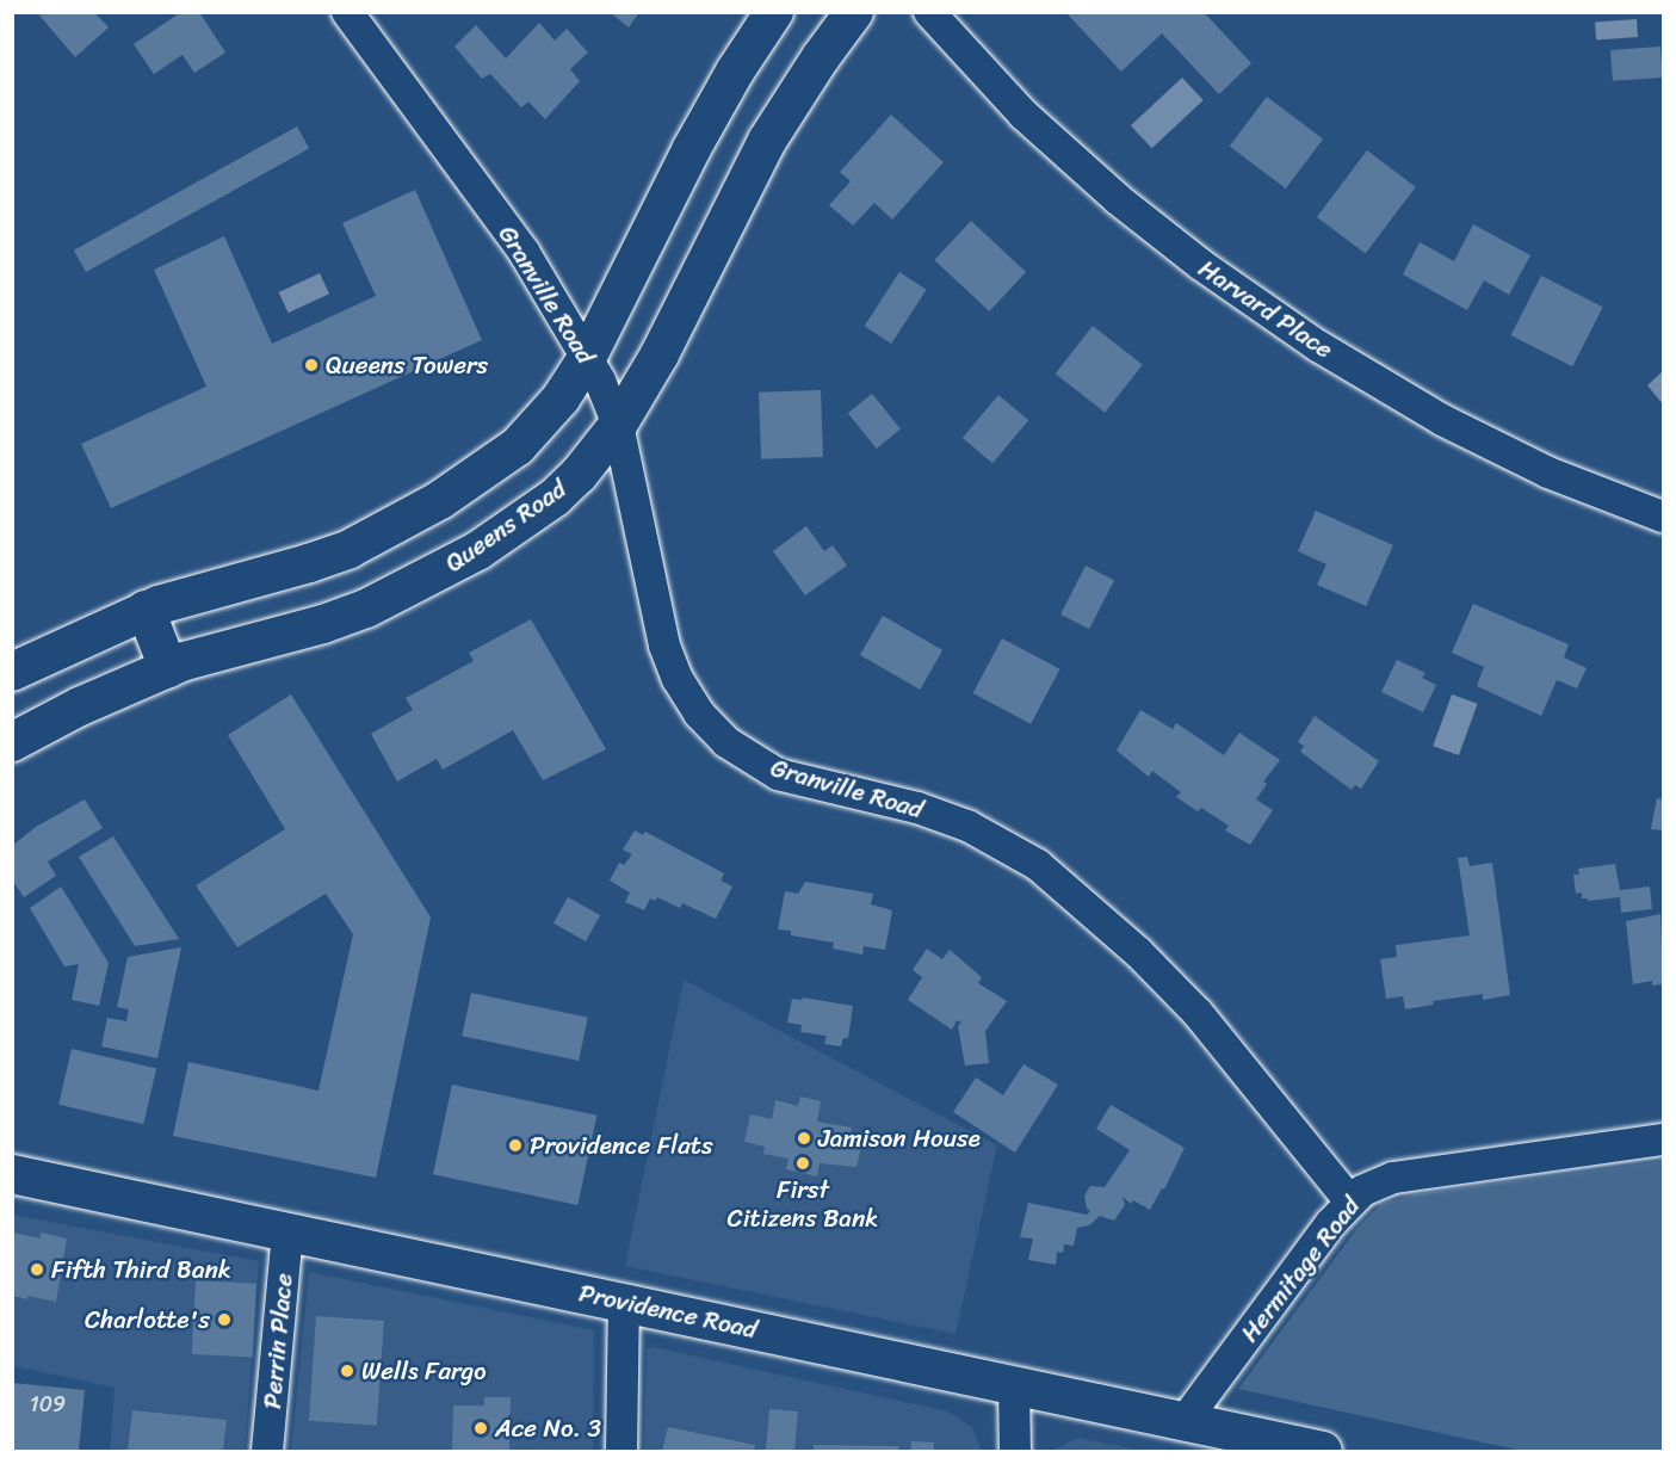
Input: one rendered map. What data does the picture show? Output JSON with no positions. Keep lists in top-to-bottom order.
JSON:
{
  "streets": {
    "main road": ["Queens Road", "Providence Road"],
    "street": [
      "Granville Road",
      "Harvard Place",
      "Hermitage Road",
      "Perrin Place"
    ]
  },
  "crossings": [
    ["Granville Road", "Queens Road"],
    ["Granville Road", "Hermitage Road"],
    ["Hermitage Road", "Providence Road"],
    ["Providence Road", "Perrin Place"]
  ],
  "places": [
    "Queens Towers",
    "Jamison House",
    "Providence Flats",
    "First Citizens Bank",
    "Fifth Third Bank",
    "Charlotte's",
    "Wells Fargo",
    "Ace No. 3"
  ],
  "house_numbers": ["109"]
}
